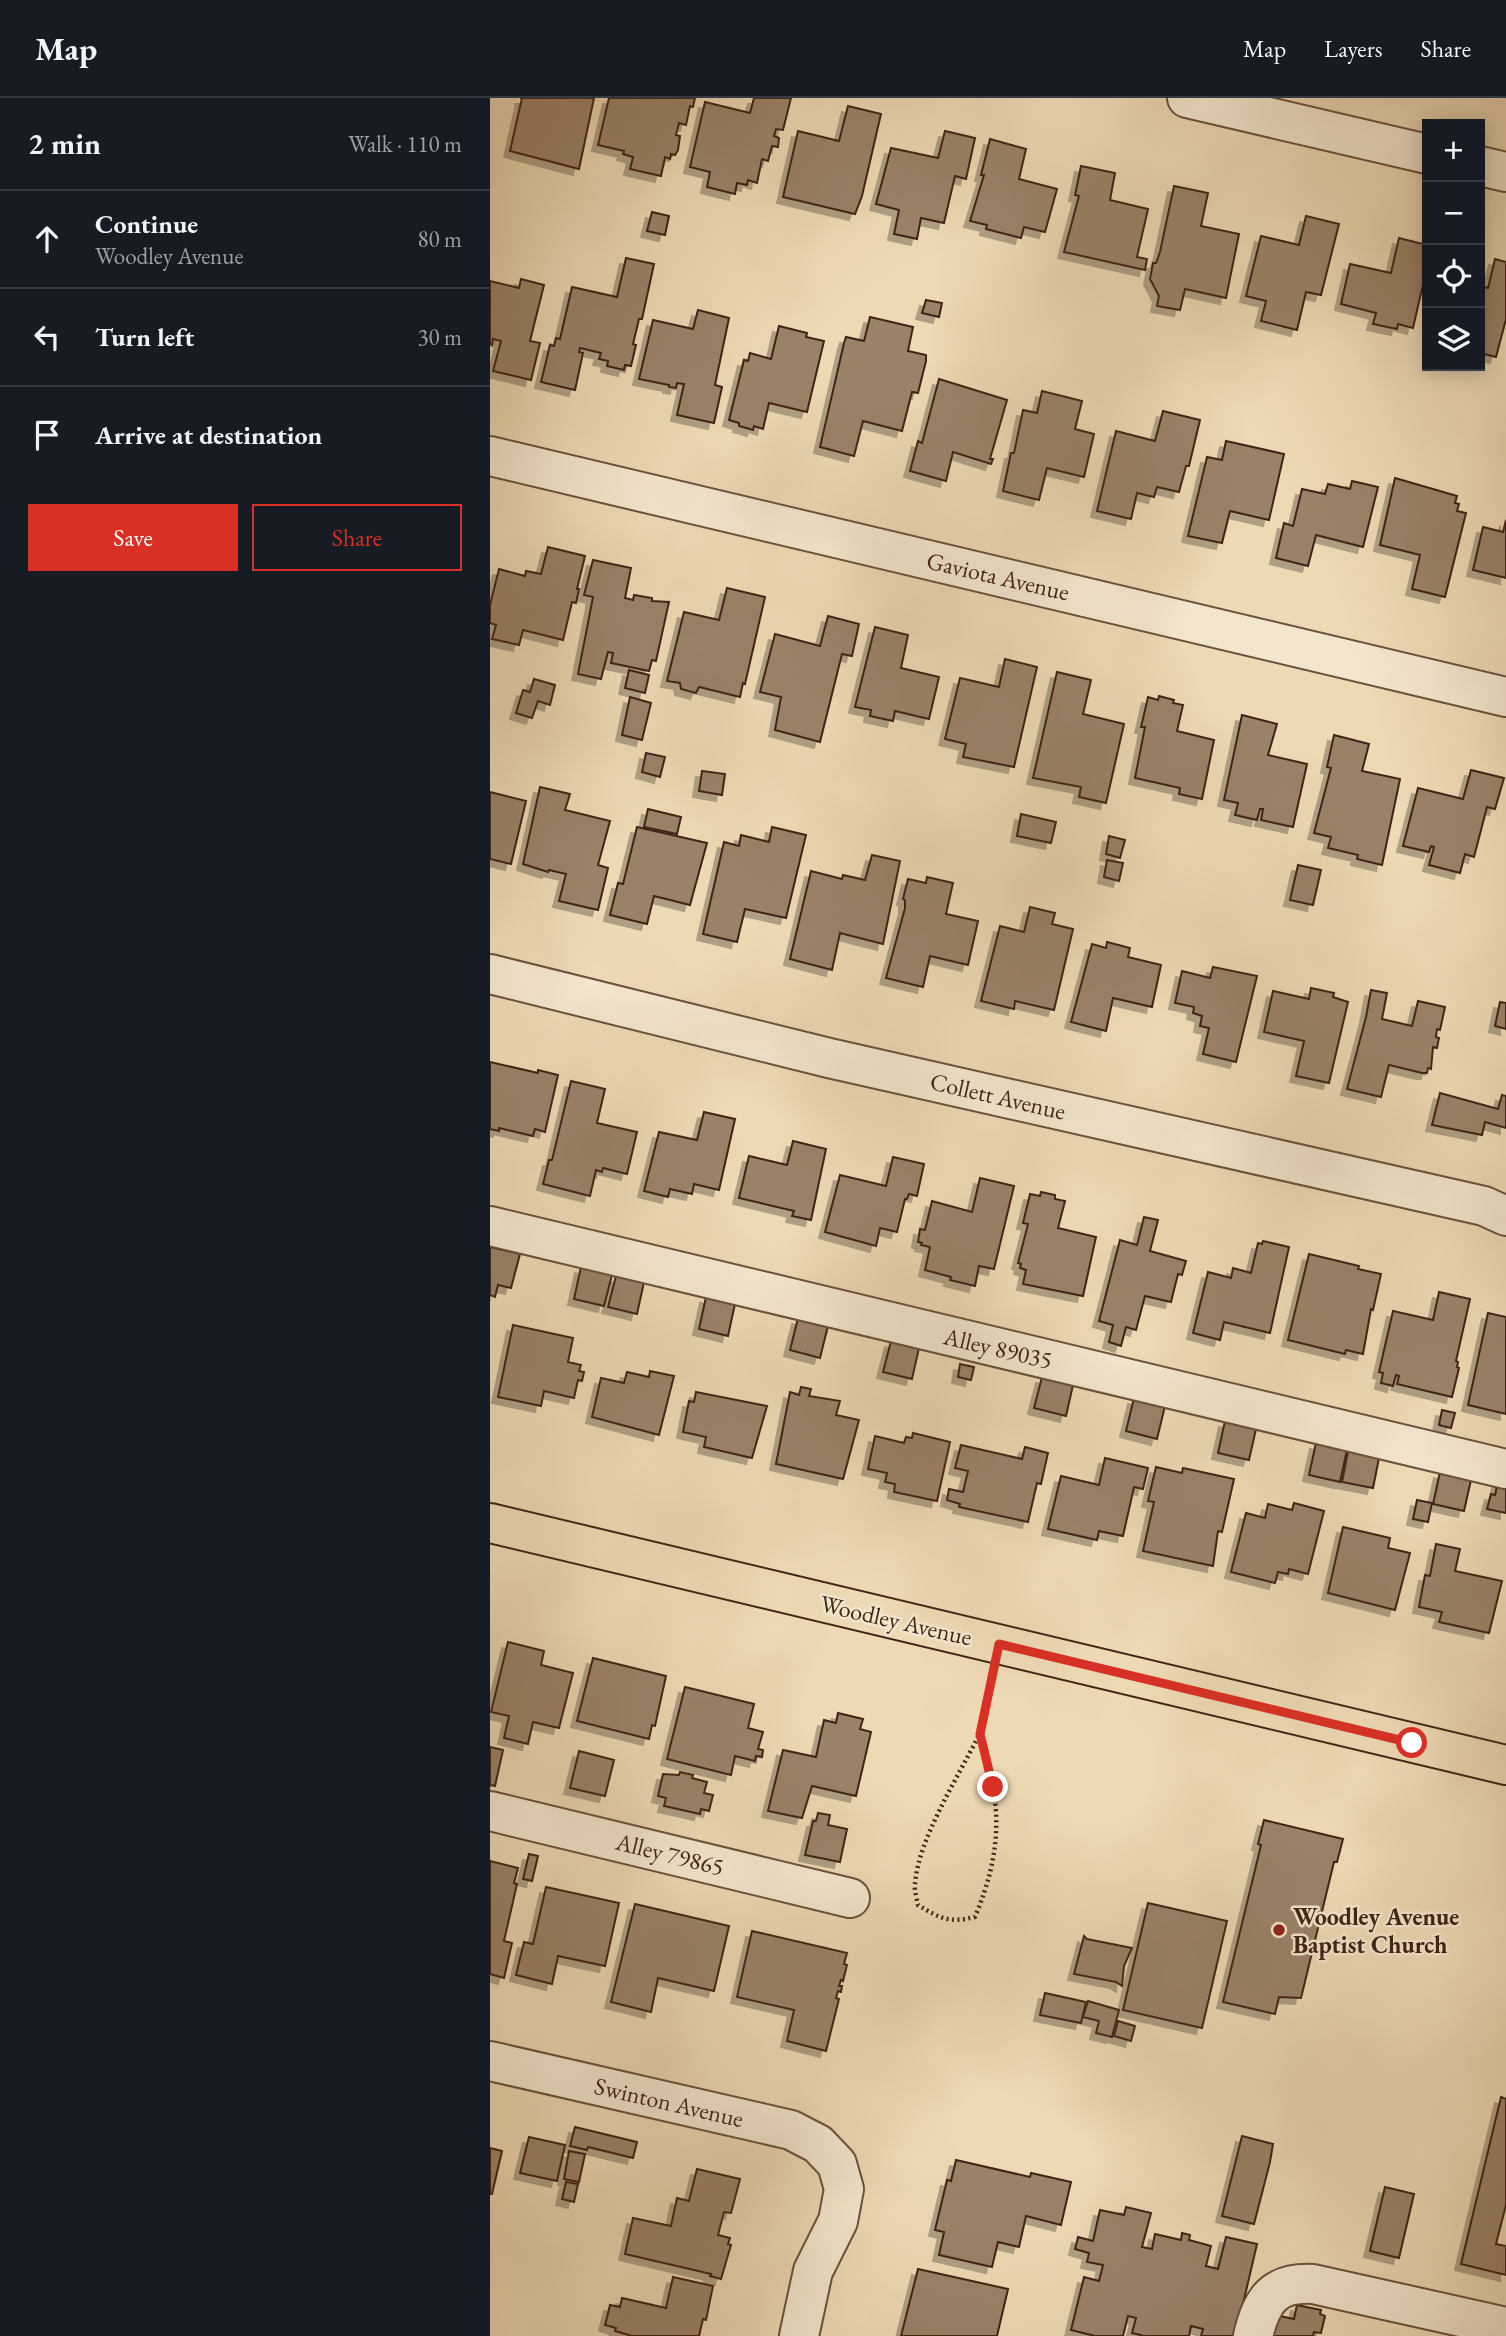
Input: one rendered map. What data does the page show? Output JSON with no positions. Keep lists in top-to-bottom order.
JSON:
{
  "streets": {
    "main road": ["Woodley Avenue"],
    "street": [
      "Gaviota Avenue",
      "Collett Avenue",
      "Alley 89035",
      "Alley 79865",
      "Swinton Avenue"
    ]
  },
  "places": ["Woodley Avenue Baptist Church"],
  "page": {
    "header": "Map",
    "nav": ["Map", "Layers", "Share"],
    "heading": ["2 min", "Walk · 110 m"],
    "map_buttons": ["+", "−"],
    "list": [
      ["Continue", "Woodley Avenue", "80 m"],
      ["Turn left", "30 m"],
      "Arrive at destination"
    ],
    "buttons": ["Save", "Share"]
  }
}
